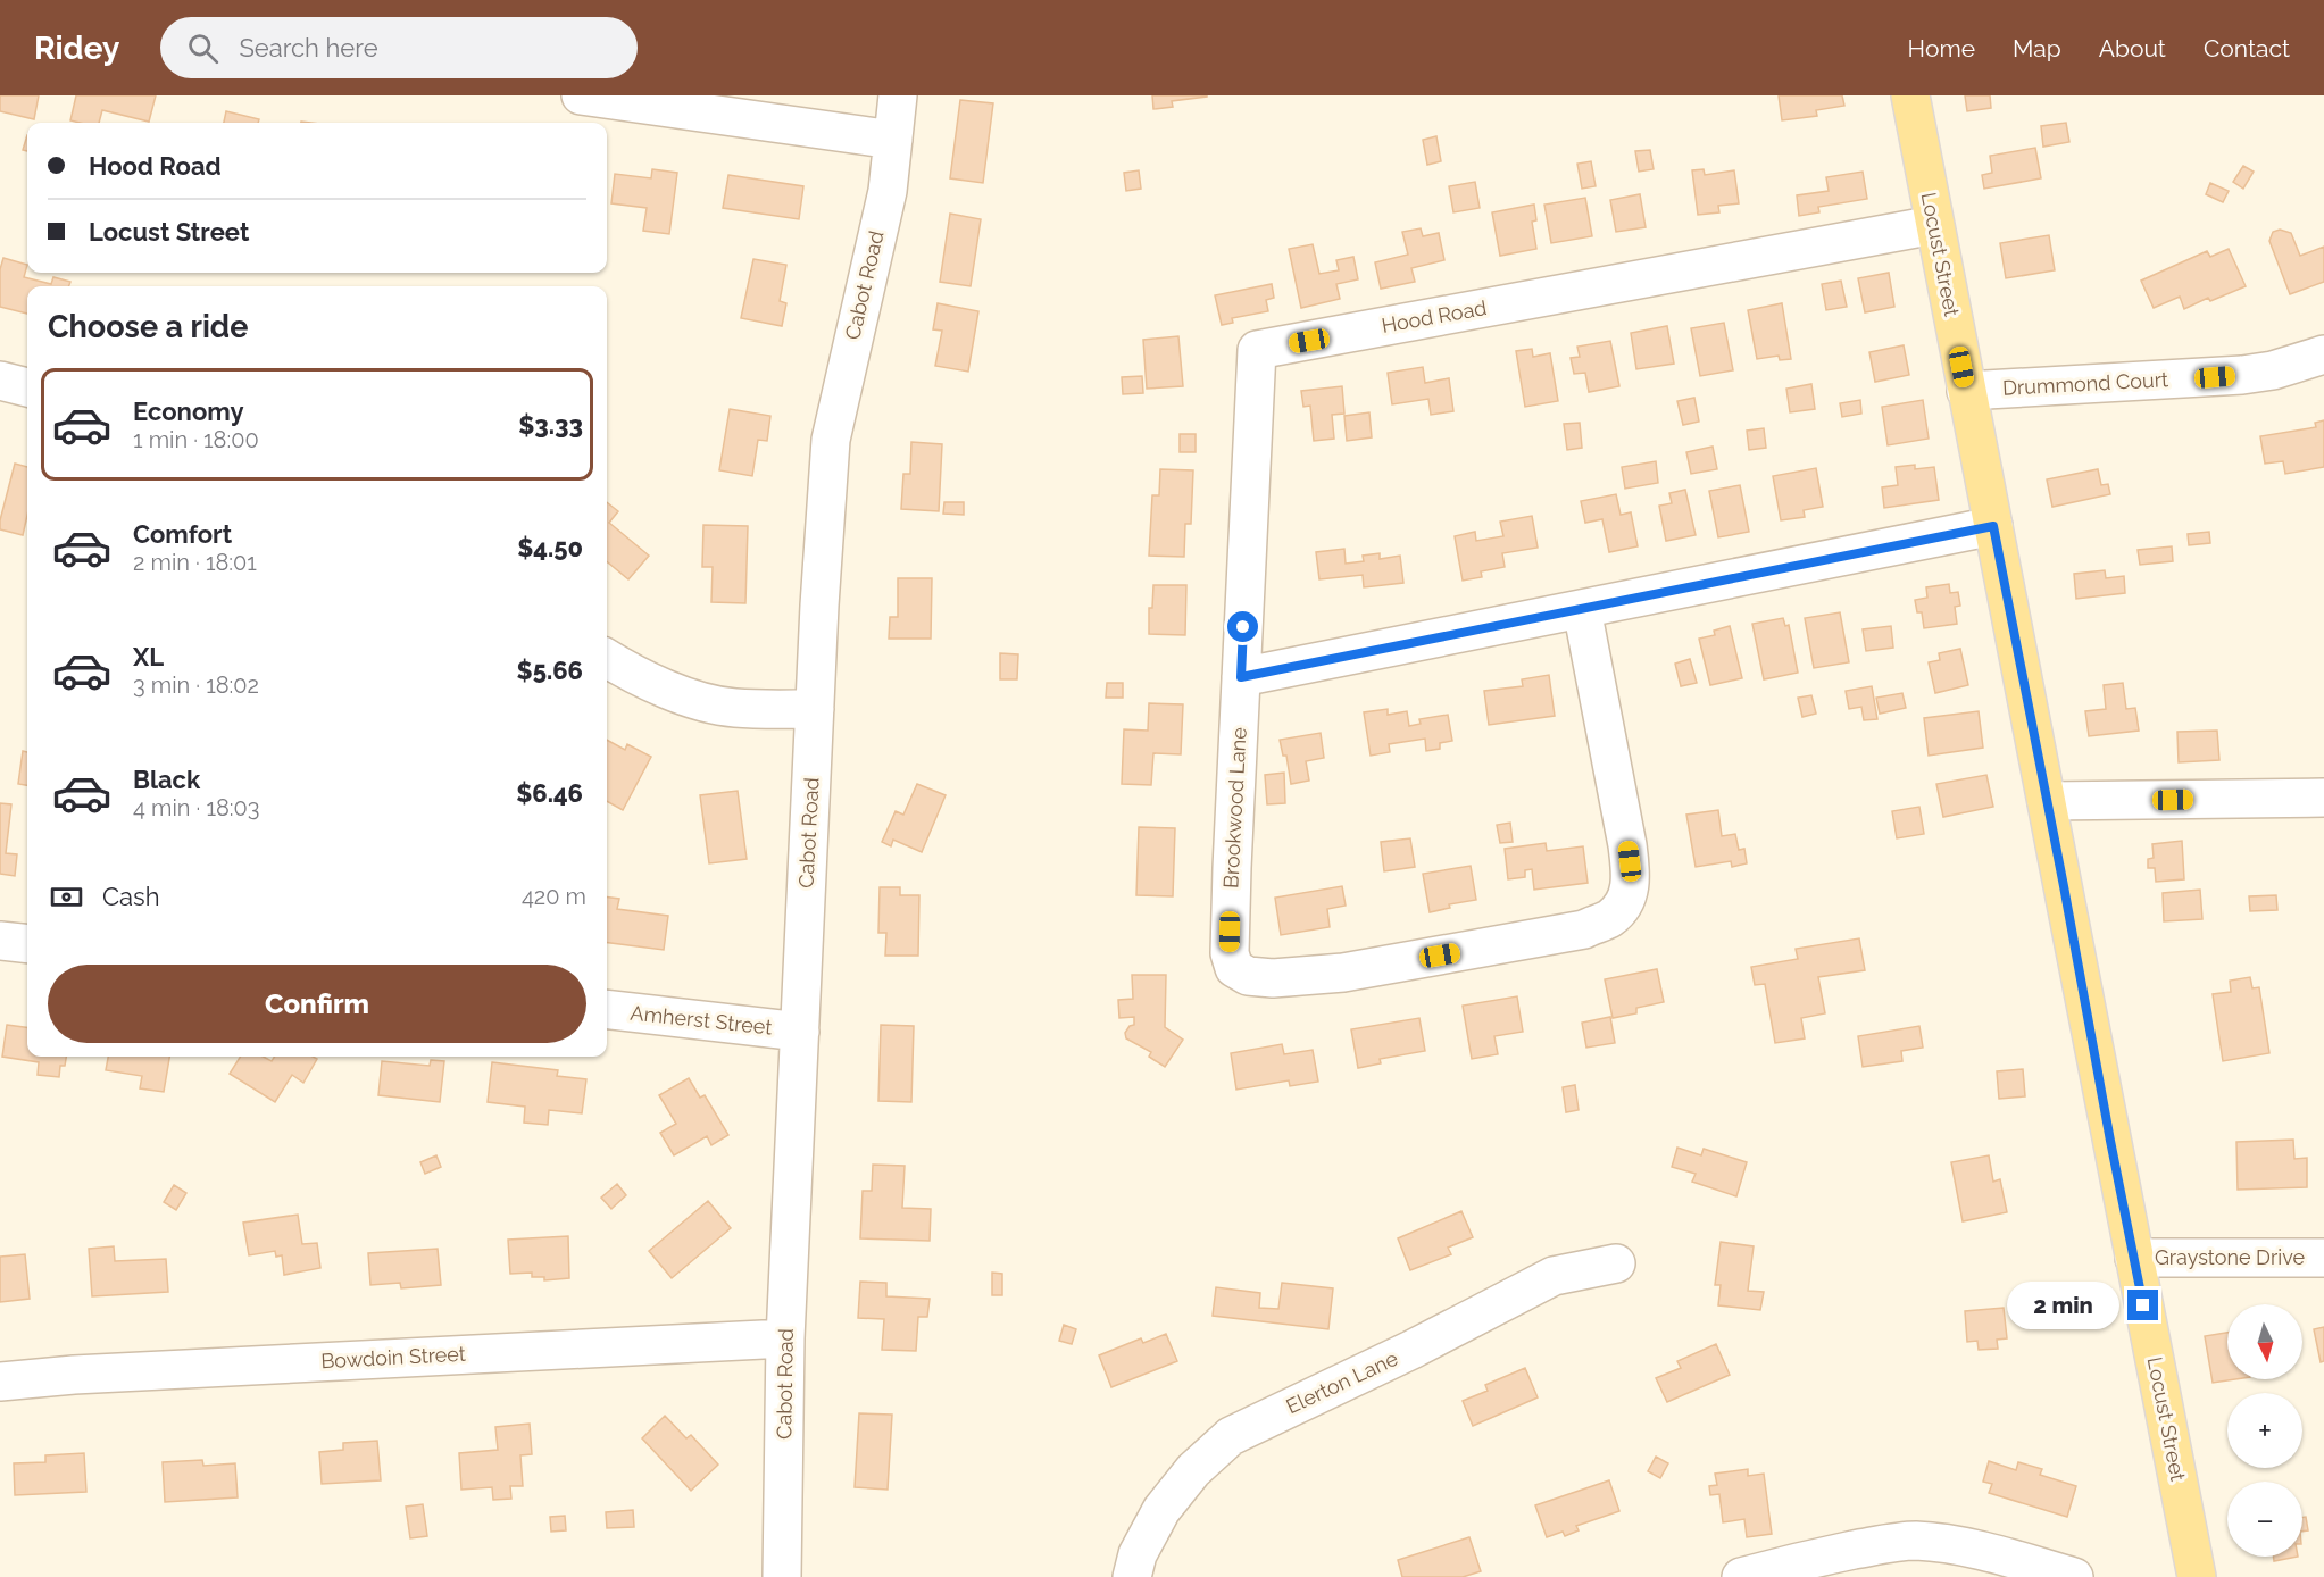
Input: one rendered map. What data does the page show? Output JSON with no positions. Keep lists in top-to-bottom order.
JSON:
{
  "streets": {
    "main road": ["Locust Street"],
    "street": [
      "Cabot Road",
      "Hood Road",
      "Drummond Court",
      "Brookwood Lane",
      "Amherst Street",
      "Graystone Drive",
      "Bowdoin Street",
      "Elerton Lane"
    ]
  },
  "crossings": [
    ["Locust Street", "Hood Road"],
    ["Locust Street", "Drummond Court"],
    ["Locust Street", "Graystone Drive"],
    ["Cabot Road", "Amherst Street"],
    ["Cabot Road", "Bowdoin Street"],
    ["Hood Road", "Brookwood Lane"]
  ],
  "north": "bottom",
  "page": {
    "header": "Ridey",
    "search": "Search here",
    "nav": [
      "Home",
      "Map",
      "About",
      "Contact"
    ],
    "banner": ["Hood Road", "Locust Street"],
    "heading": "Choose a ride",
    "list": [
      {
        "name": "Economy",
        "note": "1 min · 18:00",
        "value": "$3.33"
      },
      {
        "name": "Comfort",
        "note": "2 min · 18:01",
        "value": "$4.50"
      },
      {
        "name": "XL",
        "note": "3 min · 18:02",
        "value": "$5.66"
      },
      {
        "name": "Black",
        "note": "4 min · 18:03",
        "value": "$6.46"
      }
    ],
    "pay": ["Cash", "420 m"],
    "buttons": "Confirm",
    "bubble": "2 min",
    "map_buttons": ["+", "−"]
  }
}
